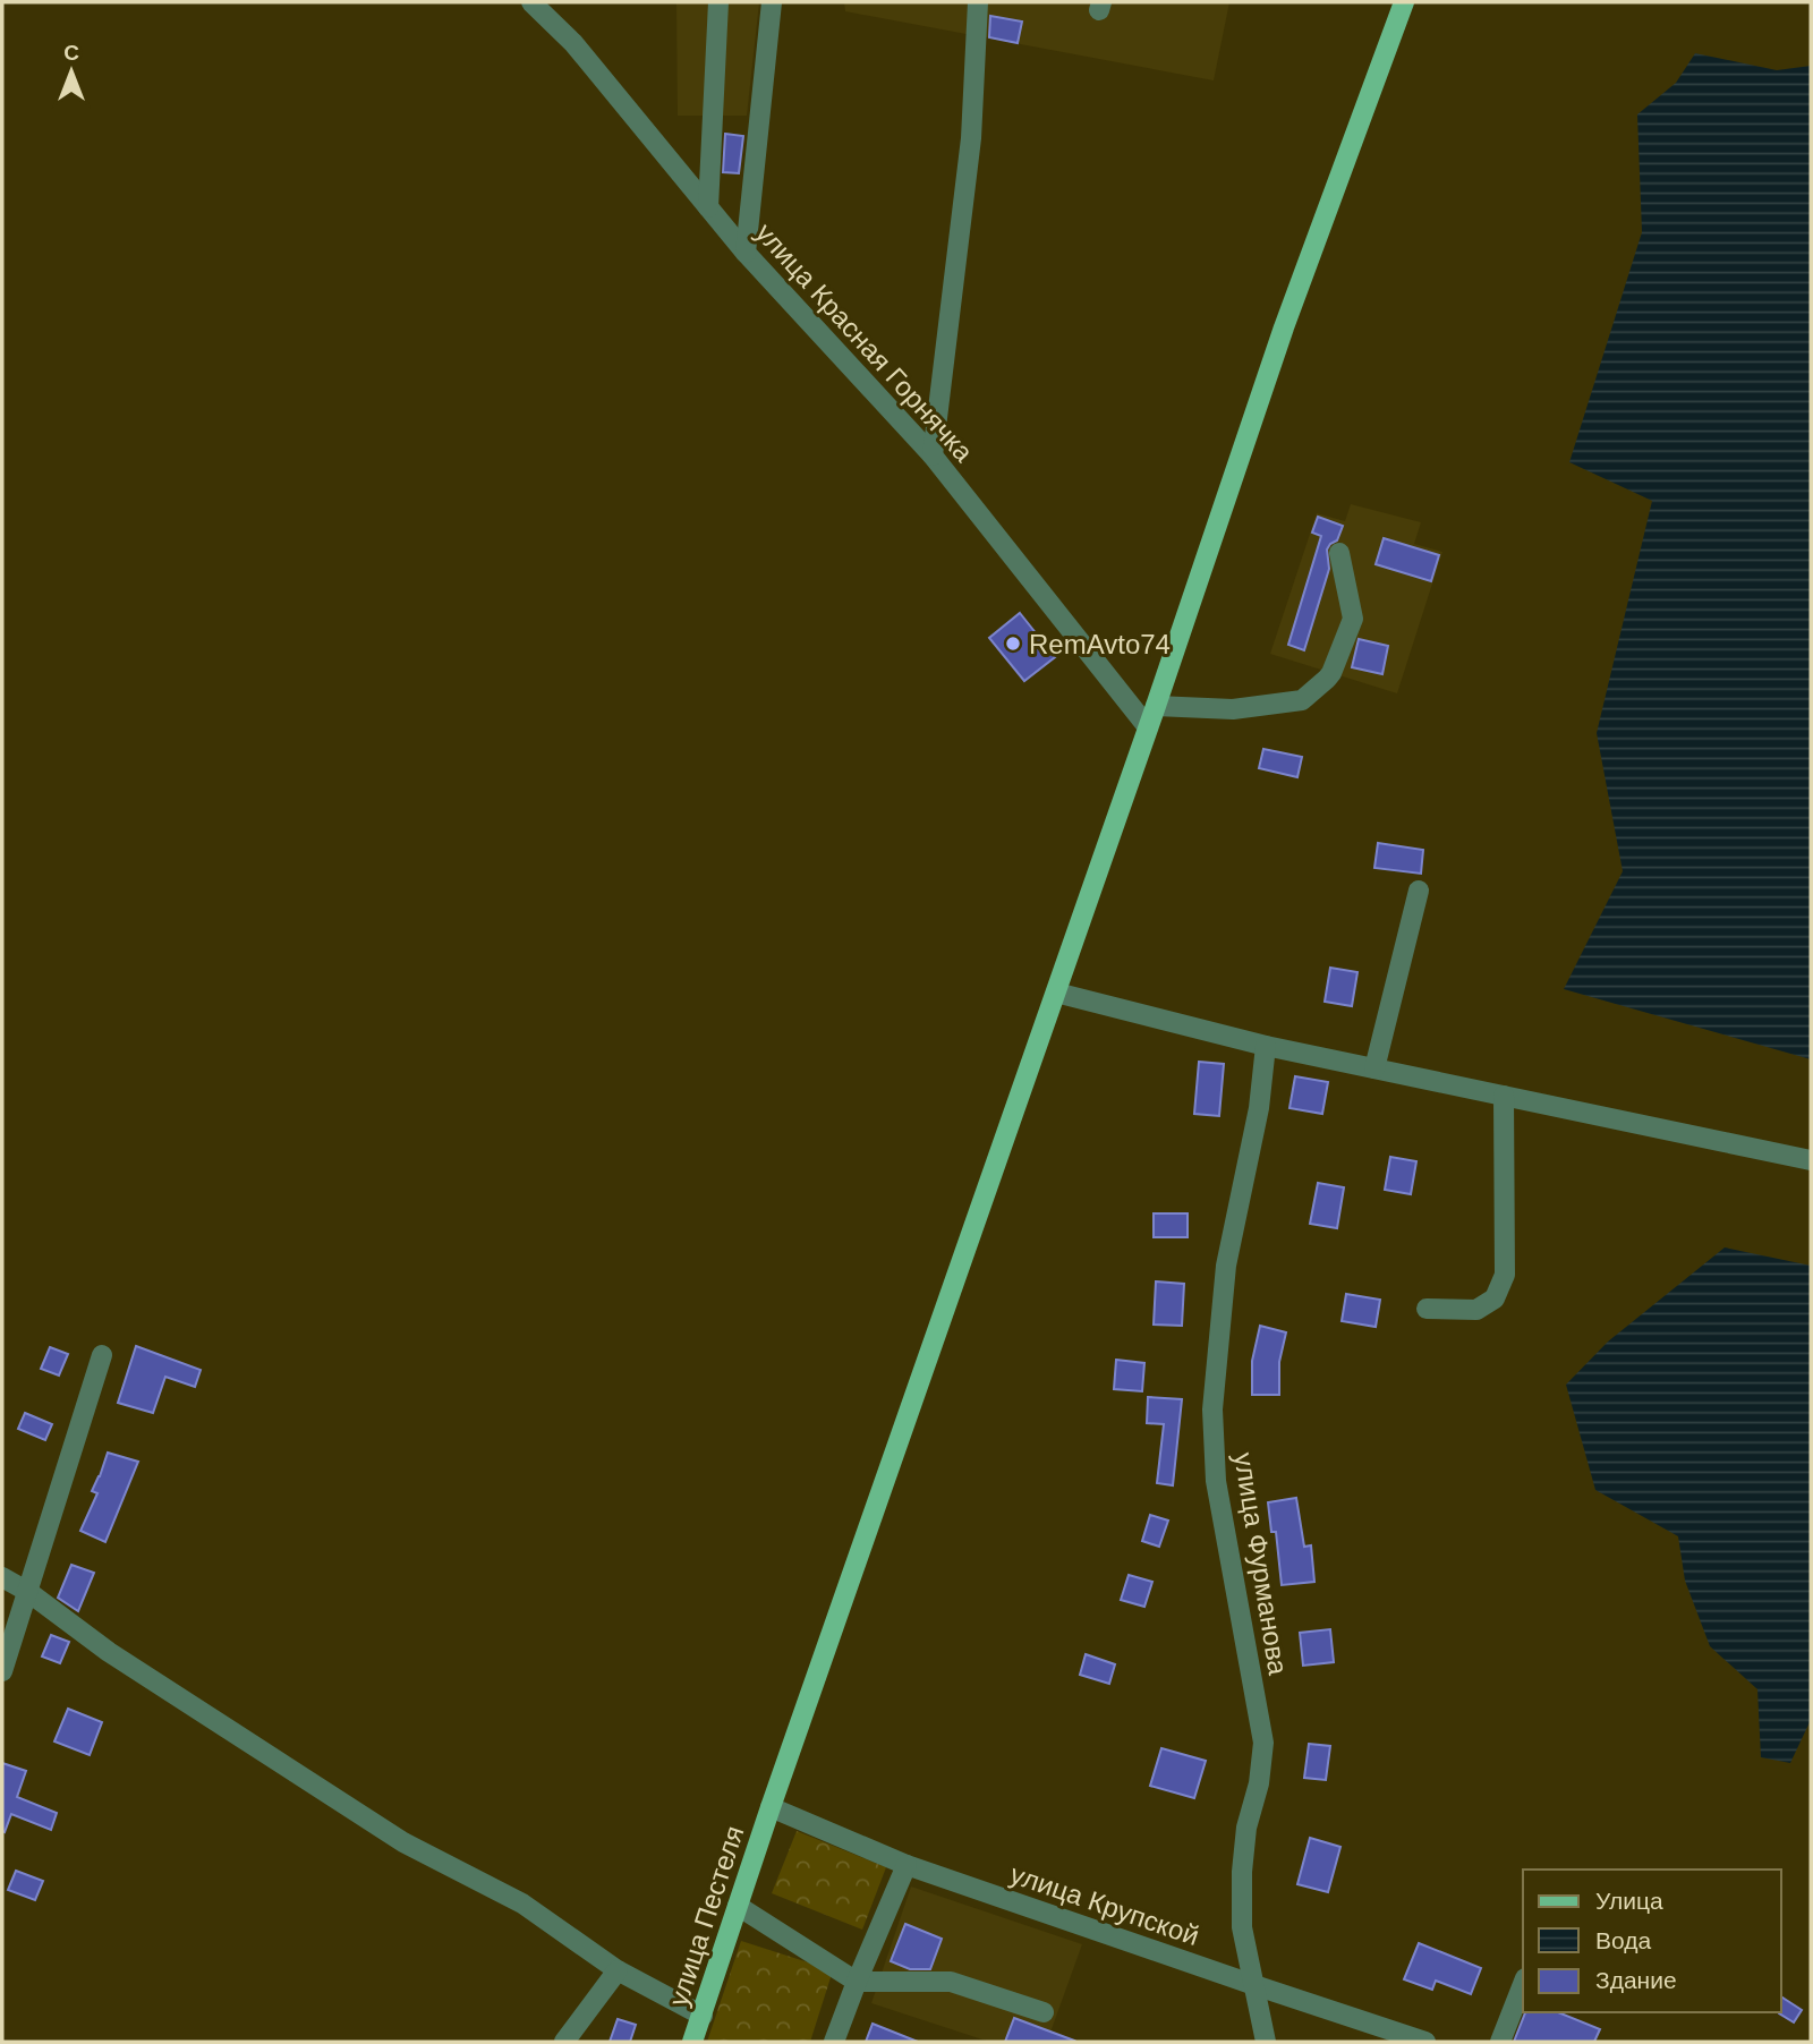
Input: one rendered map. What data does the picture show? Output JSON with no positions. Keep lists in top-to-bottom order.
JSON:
{
  "streets": {
    "main road": ["улица Пестеля"],
    "street": ["улица Красная Горнячка", "улица Фурманова", "улица Крупской"]
  },
  "crossings": [
    ["улица Красная Горнячка", "улица Пестеля"],
    ["улица Фурманова", "улица Крупской"],
    ["улица Крупской", "улица Пестеля"]
  ],
  "places": ["RemAvto74"],
  "legend": ["Улица", "Вода", "Здание"],
  "north": "top"
}
